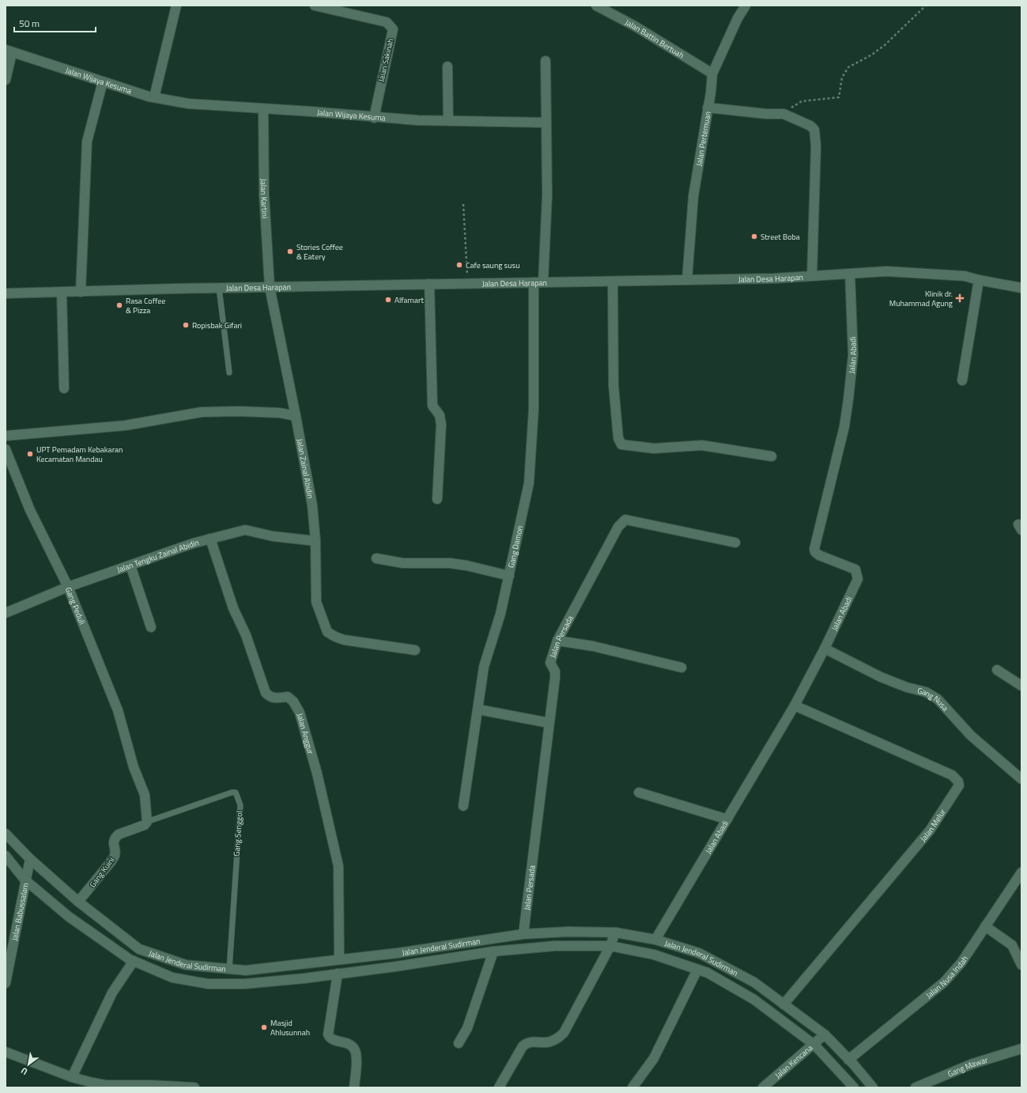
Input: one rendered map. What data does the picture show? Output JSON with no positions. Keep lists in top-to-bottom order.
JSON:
{
  "streets": {
    "street": [
      "Jalan Battin Bertuah",
      "Jalan Sakinah",
      "Jalan Wijaya Kesuma",
      "Jalan Pertemuan",
      "Jalan Kartini",
      "Jalan Desa Harapan",
      "Jalan Abadi",
      "Jalan Zainal Abidin",
      "Gang Damon",
      "Jalan Tengku Zainal Abidin",
      "Gang Peduli",
      "Jalan Persada",
      "Gang Nusa",
      "Jalan Anggur",
      "Jalan Melur",
      "Gang Kuini",
      "Jalan Babussalam",
      "Jalan Jenderal Sudirman",
      "Jalan Nusa Indah",
      "Jalan Kencana",
      "Gang Mawar"
    ],
    "lane": ["Gang Senggol"]
  },
  "crossings": [
    ["Jalan Battin Bertuah", "Jalan Pertemuan"],
    ["Jalan Sakinah", "Jalan Wijaya Kesuma"],
    ["Jalan Wijaya Kesuma", "Jalan Kartini"],
    ["Jalan Pertemuan", "Jalan Desa Harapan"],
    ["Jalan Kartini", "Jalan Desa Harapan"],
    ["Jalan Kartini", "Jalan Zainal Abidin"],
    ["Jalan Desa Harapan", "Jalan Abadi"],
    ["Jalan Desa Harapan", "Jalan Zainal Abidin"],
    ["Jalan Desa Harapan", "Gang Damon"],
    ["Jalan Abadi", "Gang Nusa"],
    ["Jalan Abadi", "Jalan Melur"],
    ["Jalan Abadi", "Jalan Jenderal Sudirman"],
    ["Jalan Zainal Abidin", "Jalan Tengku Zainal Abidin"],
    ["Jalan Tengku Zainal Abidin", "Gang Peduli"],
    ["Jalan Tengku Zainal Abidin", "Jalan Anggur"],
    ["Gang Peduli", "Gang Senggol"],
    ["Gang Peduli", "Gang Kuini"],
    ["Jalan Persada", "Jalan Jenderal Sudirman"],
    ["Jalan Anggur", "Jalan Jenderal Sudirman"],
    ["Jalan Melur", "Jalan Jenderal Sudirman"],
    ["Gang Senggol", "Gang Kuini"],
    ["Gang Senggol", "Jalan Jenderal Sudirman"],
    ["Gang Kuini", "Jalan Jenderal Sudirman"],
    ["Jalan Babussalam", "Jalan Jenderal Sudirman"],
    ["Jalan Jenderal Sudirman", "Jalan Nusa Indah"],
    ["Jalan Jenderal Sudirman", "Jalan Kencana"]
  ],
  "places": {
    "other": [
      "Street Boba",
      "Stories Coffee & Eatery",
      "Cafe saung susu",
      "Alfamart",
      "Rasa Coffee & Pizza",
      "Ropisbak Gifari",
      "UPT Pemadam Kebakaran Kecamatan Mandau",
      "Masjid Ahlusunnah"
    ],
    "health": ["Klinik dr. Muhammad Agung"]
  },
  "scale_bar": "50 m",
  "north": "bottom left"
}
